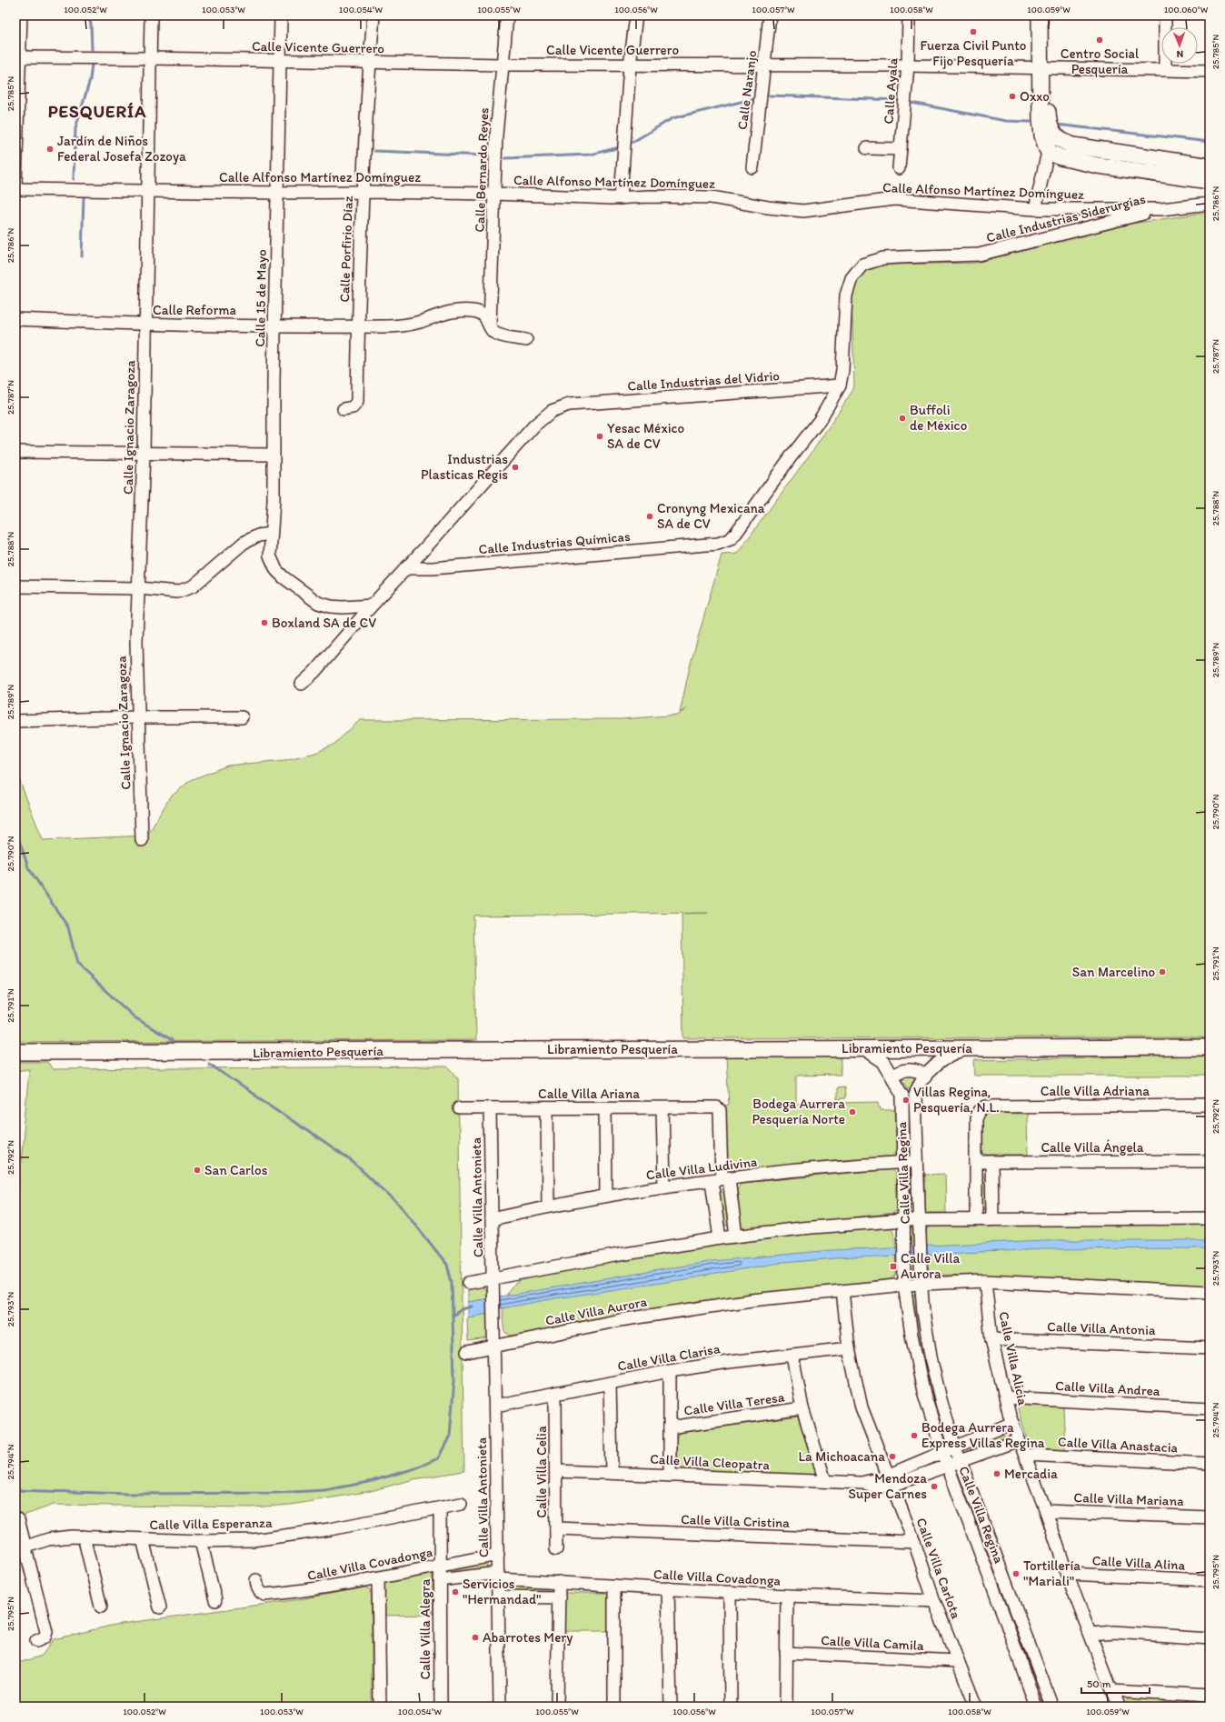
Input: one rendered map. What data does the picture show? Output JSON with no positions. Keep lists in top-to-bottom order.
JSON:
{
  "streets": {
    "main road": ["Libramiento Pesquería"],
    "street": [
      "Calle Vicente Guerrero",
      "Calle Naranjo",
      "Calle Ayala",
      "Calle Bernardo Reyes",
      "Calle Alfonso Martínez Domínguez",
      "Calle Industrias Siderurgias",
      "Calle Porfirio Díaz",
      "Calle 15 de Mayo",
      "Calle Reforma",
      "Calle Industrias del Vidrio",
      "Calle Ignacio Zaragoza",
      "Calle Industrias Químicas",
      "Calle Villa Adriana",
      "Calle Villa Ariana",
      "Calle Villa Ángela",
      "Calle Villa Ludivina",
      "Calle Villa Regina",
      "Calle Villa Antonieta",
      "Calle Villa Aurora",
      "Calle Villa Antonia",
      "Calle Villa Clarisa",
      "Calle Villa Alicia",
      "Calle Villa Andrea",
      "Calle Villa Teresa",
      "Calle Villa Anastacia",
      "Calle Villa Cleopatra",
      "Calle Villa Celia",
      "Calle Villa Mariana",
      "Calle Villa Cristina",
      "Calle Villa Esperanza",
      "Calle Villa Alina",
      "Calle Villa Covadonga",
      "Calle Villa Carlota",
      "Calle Villa Alegra",
      "Calle Villa Camila"
    ]
  },
  "crossings": [
    ["Calle Vicente Guerrero", "Calle Naranjo"],
    ["Calle Vicente Guerrero", "Calle Ayala"],
    ["Calle Vicente Guerrero", "Calle Bernardo Reyes"],
    ["Calle Vicente Guerrero", "Calle Porfirio Díaz"],
    ["Calle Vicente Guerrero", "Calle 15 de Mayo"],
    ["Calle Vicente Guerrero", "Calle Ignacio Zaragoza"],
    ["Calle Bernardo Reyes", "Calle Alfonso Martínez Domínguez"],
    ["Calle Bernardo Reyes", "Calle Reforma"],
    ["Calle Alfonso Martínez Domínguez", "Calle Industrias Siderurgias"],
    ["Calle Alfonso Martínez Domínguez", "Calle Porfirio Díaz"],
    ["Calle Alfonso Martínez Domínguez", "Calle 15 de Mayo"],
    ["Calle Alfonso Martínez Domínguez", "Calle Ignacio Zaragoza"],
    ["Calle Industrias Siderurgias", "Calle Industrias del Vidrio"],
    ["Calle Industrias Siderurgias", "Calle Industrias Químicas"],
    ["Calle Porfirio Díaz", "Calle Reforma"],
    ["Calle 15 de Mayo", "Calle Reforma"],
    ["Calle 15 de Mayo", "Calle Industrias del Vidrio"],
    ["Calle Reforma", "Calle Ignacio Zaragoza"],
    ["Calle Industrias del Vidrio", "Calle Industrias Químicas"],
    ["Libramiento Pesquería", "Calle Villa Regina"],
    ["Calle Villa Adriana", "Calle Villa Ángela"],
    ["Calle Villa Ariana", "Calle Villa Ludivina"],
    ["Calle Villa Ariana", "Calle Villa Antonieta"],
    ["Calle Villa Ludivina", "Calle Villa Regina"],
    ["Calle Villa Ludivina", "Calle Villa Antonieta"],
    ["Calle Villa Regina", "Calle Villa Aurora"],
    ["Calle Villa Regina", "Calle Villa Cleopatra"],
    ["Calle Villa Antonieta", "Calle Villa Aurora"],
    ["Calle Villa Antonieta", "Calle Villa Clarisa"],
    ["Calle Villa Antonieta", "Calle Villa Covadonga"],
    ["Calle Villa Aurora", "Calle Villa Alicia"],
    ["Calle Villa Aurora", "Calle Villa Carlota"],
    ["Calle Villa Antonia", "Calle Villa Alicia"],
    ["Calle Villa Clarisa", "Calle Villa Celia"],
    ["Calle Villa Clarisa", "Calle Villa Carlota"],
    ["Calle Villa Alicia", "Calle Villa Andrea"],
    ["Calle Villa Alicia", "Calle Villa Anastacia"],
    ["Calle Villa Alicia", "Calle Villa Cleopatra"],
    ["Calle Villa Alicia", "Calle Villa Mariana"],
    ["Calle Villa Alicia", "Calle Villa Alina"],
    ["Calle Villa Cleopatra", "Calle Villa Celia"],
    ["Calle Villa Cleopatra", "Calle Villa Carlota"],
    ["Calle Villa Celia", "Calle Villa Cristina"],
    ["Calle Villa Cristina", "Calle Villa Carlota"],
    ["Calle Villa Esperanza", "Calle Villa Alegra"],
    ["Calle Villa Covadonga", "Calle Villa Carlota"],
    ["Calle Villa Covadonga", "Calle Villa Alegra"],
    ["Calle Villa Carlota", "Calle Villa Camila"]
  ],
  "districts": ["PESQUERÍA"],
  "places": {
    "other": [
      "Fuerza Civil Punto Fijo Pesquería",
      "Centro Social Pesquería",
      "Oxxo",
      "Jardín de Niños Federal Josefa Zozoya",
      "Buffoli de México",
      "Yesac México SA de CV",
      "Industrias Plasticas Regis",
      "Cronyng Mexicana SA de CV",
      "Boxland SA de CV",
      "San Marcelino",
      "Villas Regina, Pesquería, N.L.",
      "Bodega Aurrera Pesquería Norte",
      "San Carlos",
      "Bodega Aurrera Express Villas Regina",
      "La Michoacana",
      "Mercadia",
      "Mendoza Super Carnes",
      "Tortillería \"Mariali\"",
      "Servicios \"Hermandad\"",
      "Abarrotes Mery"
    ],
    "transit": ["Calle Villa Aurora"]
  },
  "scale_bar": "50 m",
  "north": "bottom",
  "coordinates": [
    "100.052°W",
    "100.053°W",
    "100.054°W",
    "100.055°W",
    "100.056°W",
    "100.057°W",
    "100.058°W",
    "100.059°W",
    "100.060°W",
    "25.785°N",
    "25.786°N",
    "25.787°N",
    "25.788°N",
    "25.789°N",
    "25.790°N",
    "25.791°N",
    "25.792°N",
    "25.793°N",
    "25.794°N",
    "25.795°N"
  ]
}
